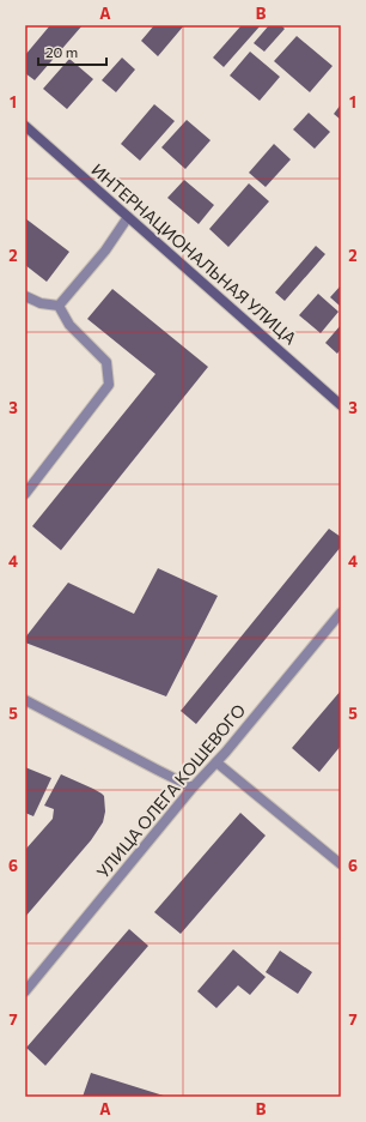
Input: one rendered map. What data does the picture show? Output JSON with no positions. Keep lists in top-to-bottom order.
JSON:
{
  "streets": {
    "main road": ["ИНТЕРНАЦИОНАЛЬНАЯ УЛИЦА"],
    "street": ["УЛИЦА ОЛЕГА КОШЕВОГО"]
  },
  "scale_bar": "20 m",
  "grid": {
    "columns": ["A", "B"],
    "rows": [
      "1",
      "2",
      "3",
      "4",
      "5",
      "6",
      "7"
    ]
  }
}
